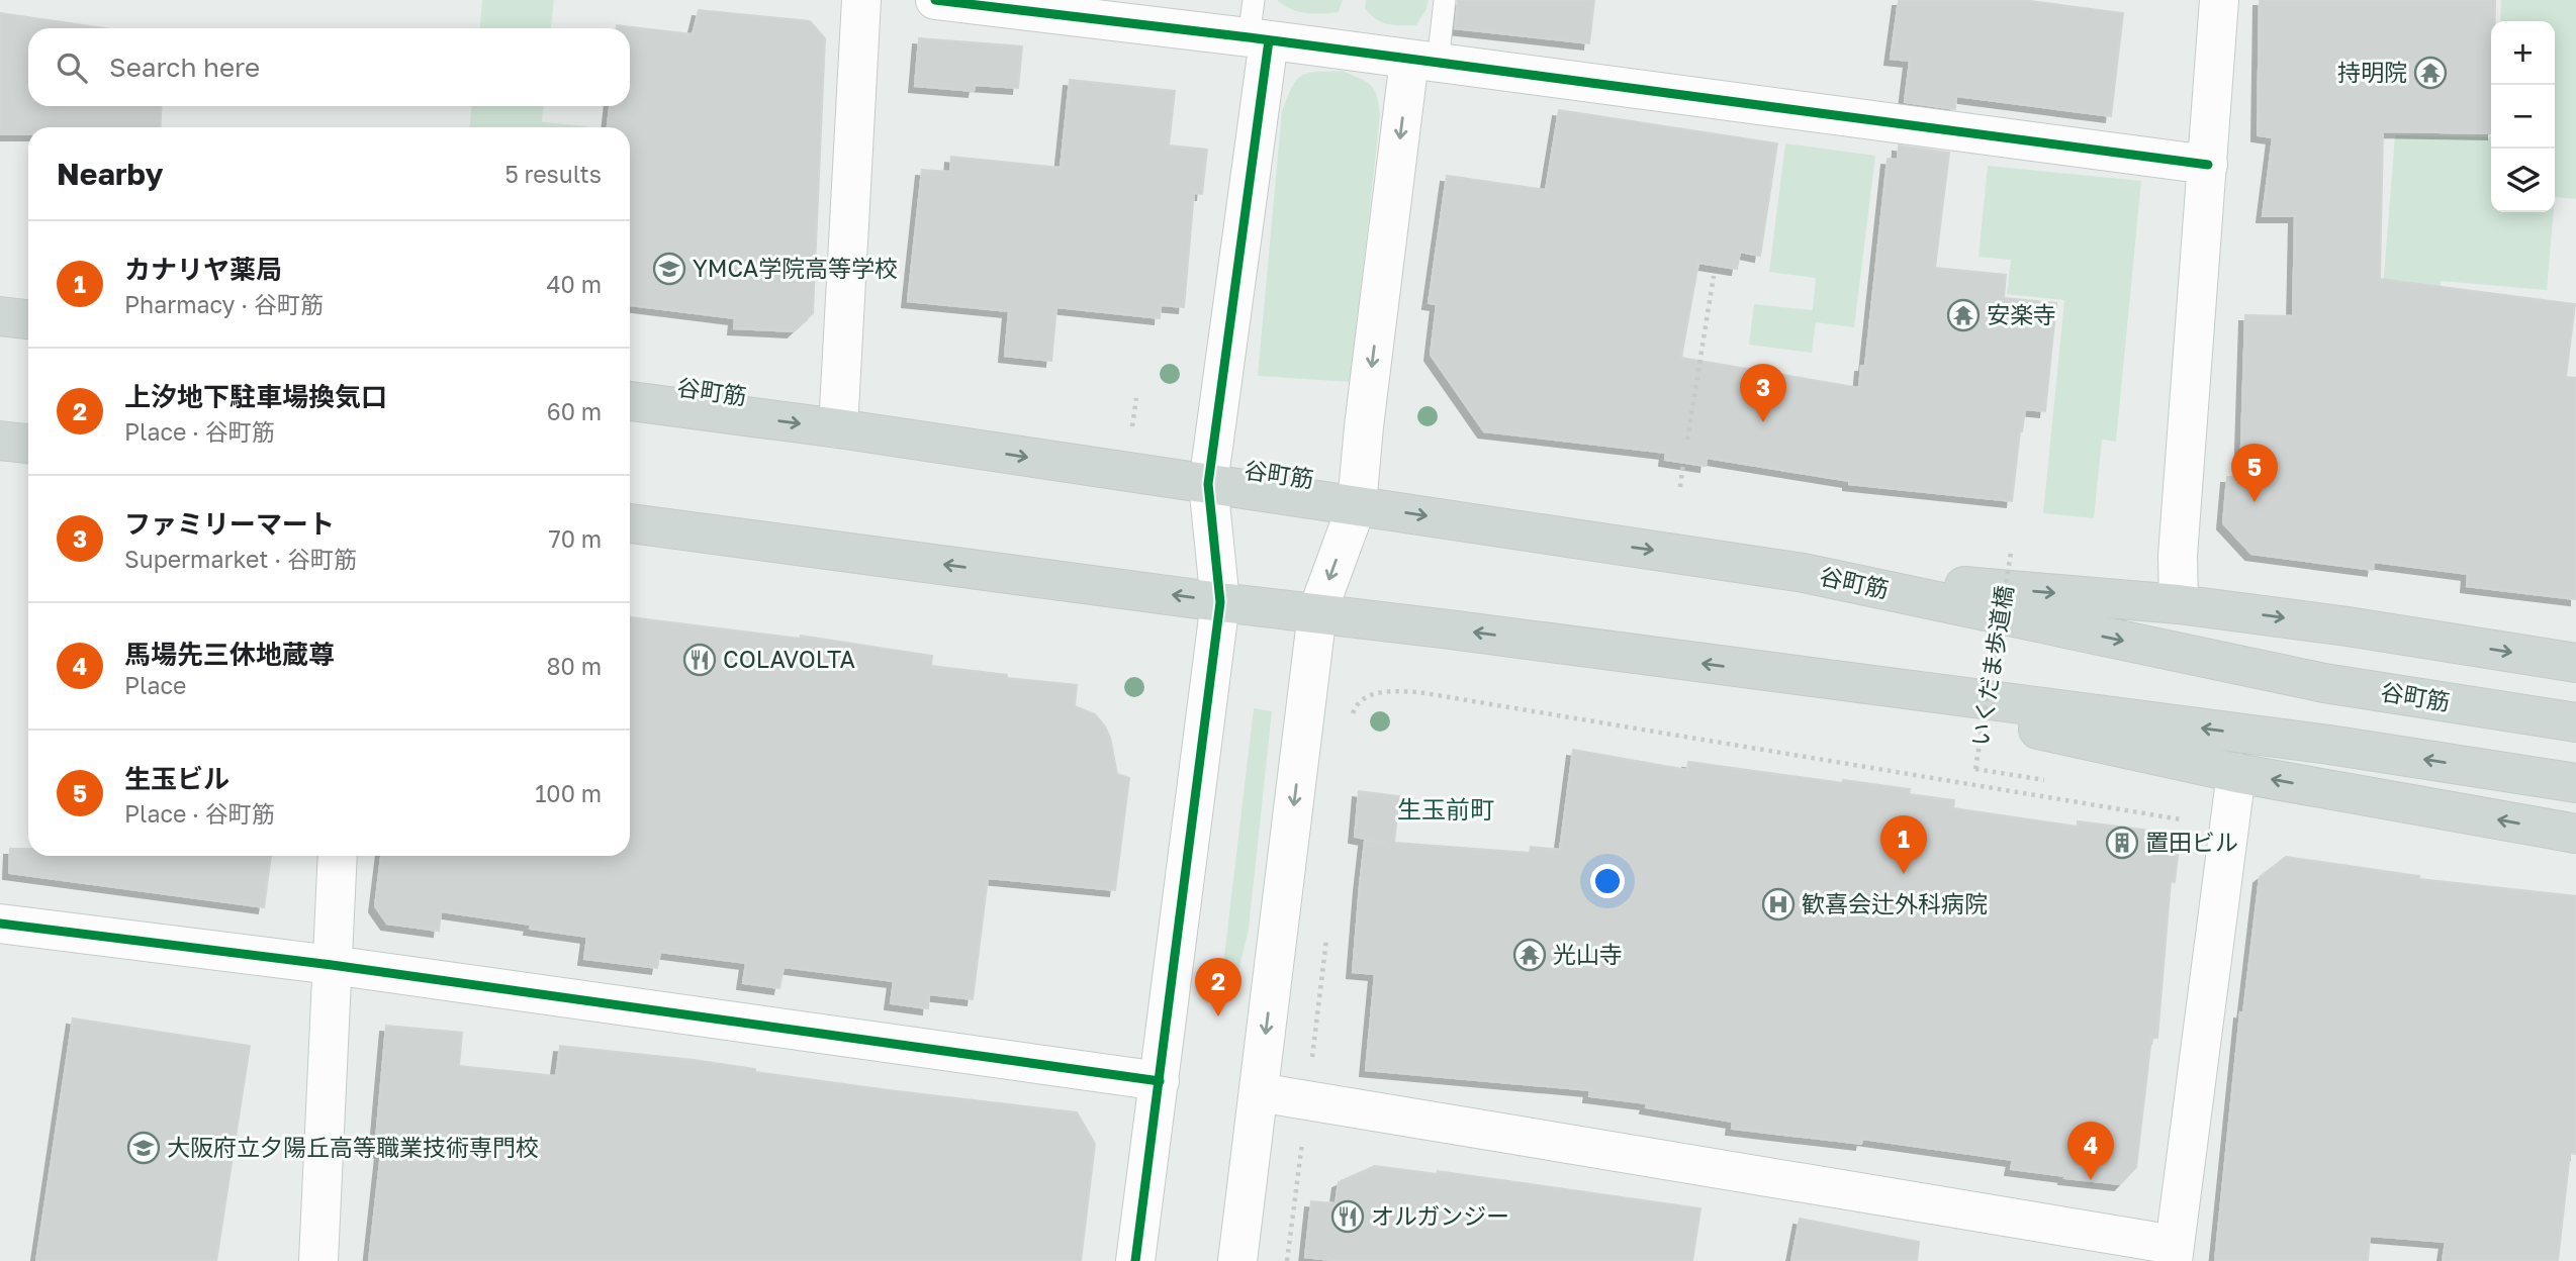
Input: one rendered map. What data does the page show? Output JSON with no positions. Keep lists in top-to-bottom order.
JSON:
{
  "streets": {
    "main road": ["谷町筋"],
    "path": ["いくだま歩道橋"]
  },
  "districts": ["生玉前町"],
  "places": {
    "temple": ["持明院", "安楽寺", "光山寺"],
    "school or university": ["YMCA学院高等学校", "大阪府立夕陽丘高等職業技術専門校"],
    "restaurant": ["COLAVOLTA", "オルガンジー"],
    "building": ["置田ビル"],
    "hospital": ["歓喜会辻外科病院"]
  },
  "page": {
    "map_buttons": ["+", "−"],
    "search": "Search here",
    "heading": ["Nearby", "5 results"],
    "list": [
      {
        "mark": "1",
        "name": "カナリヤ薬局",
        "note": "Pharmacy · 谷町筋",
        "value": "40 m"
      },
      {
        "mark": "2",
        "name": "上汐地下駐車場換気口",
        "note": "Place · 谷町筋",
        "value": "60 m"
      },
      {
        "mark": "3",
        "name": "ファミリーマート",
        "note": "Supermarket · 谷町筋",
        "value": "70 m"
      },
      {
        "mark": "4",
        "name": "馬場先三休地蔵尊",
        "note": "Place",
        "value": "80 m"
      },
      {
        "mark": "5",
        "name": "生玉ビル",
        "note": "Place · 谷町筋",
        "value": "100 m"
      }
    ],
    "pins": [
      "3",
      "5",
      "1",
      "2",
      "4"
    ]
  }
}
